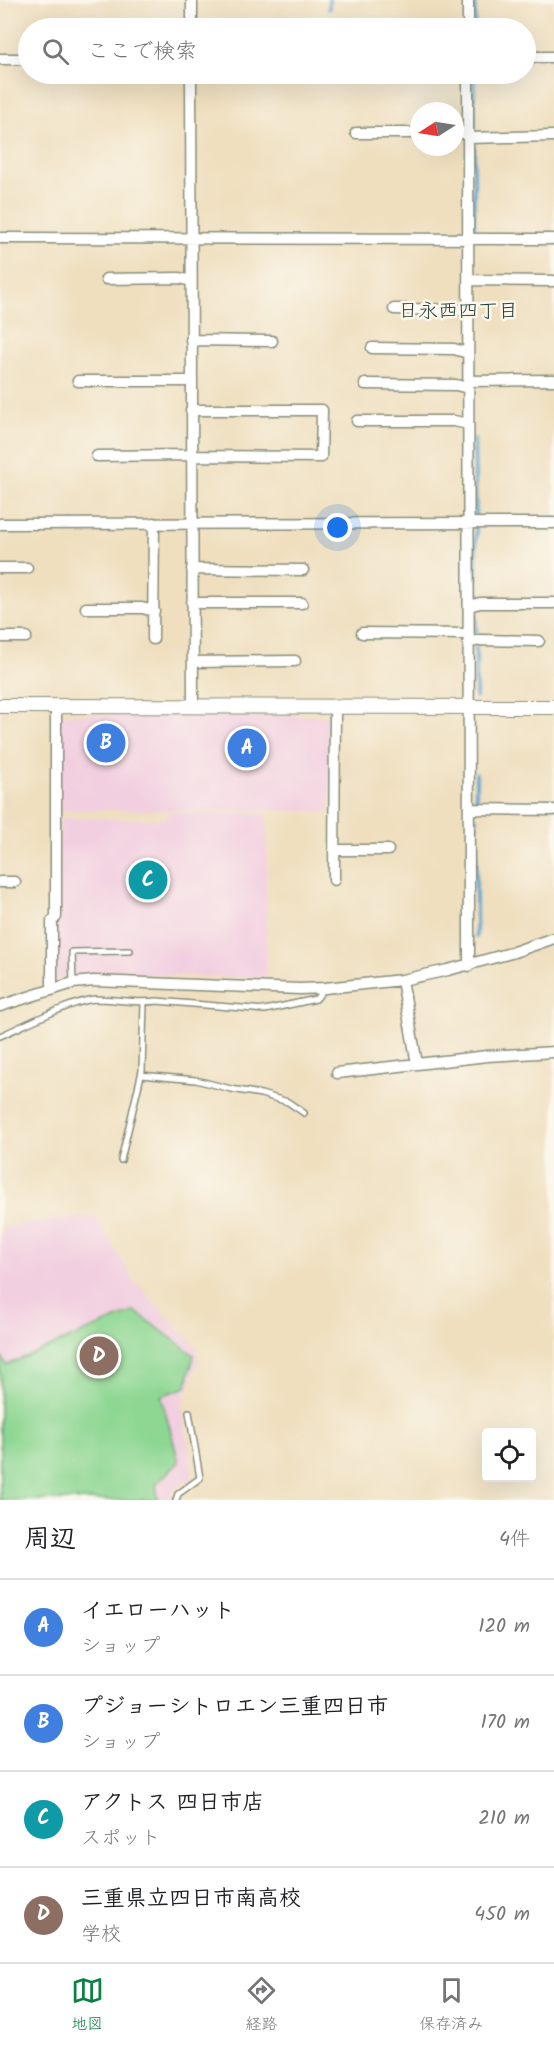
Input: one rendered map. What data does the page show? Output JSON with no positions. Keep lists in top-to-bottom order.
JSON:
{
  "districts": ["日永西四丁目"],
  "north": "left",
  "page": {
    "search": "ここで検索",
    "pins": [
      "B",
      "A",
      "C",
      "D"
    ],
    "heading": ["周辺", "4件"],
    "list": [
      {
        "mark": "A",
        "name": "イエローハット",
        "note": "ショップ",
        "value": "120 m"
      },
      {
        "mark": "B",
        "name": "プジョーシトロエン三重四日市",
        "note": "ショップ",
        "value": "170 m"
      },
      {
        "mark": "C",
        "name": "アクトス 四日市店",
        "note": "スポット",
        "value": "210 m"
      },
      {
        "mark": "D",
        "name": "三重県立四日市南高校",
        "note": "学校",
        "value": "450 m"
      }
    ],
    "nav": ["地図", "経路", "保存済み"]
  }
}
